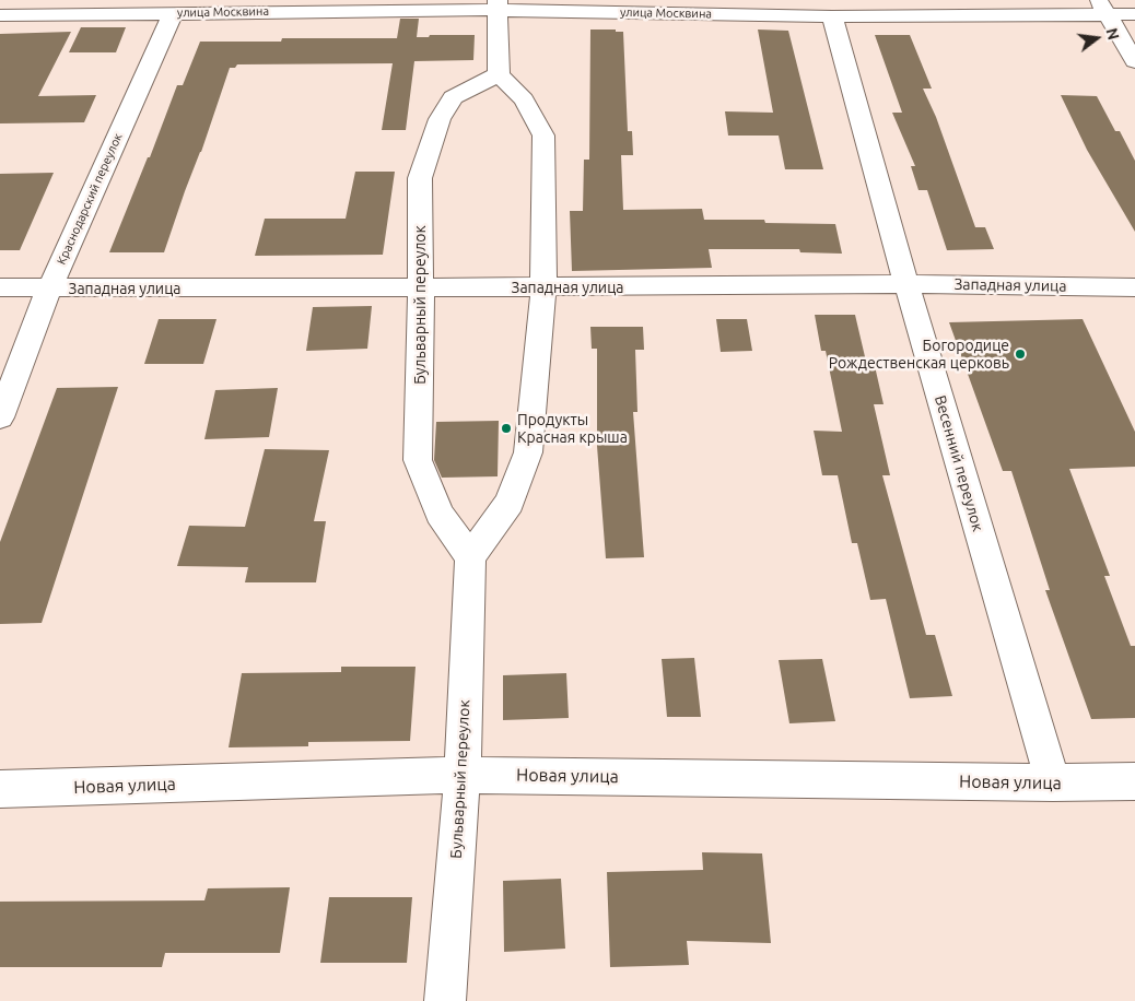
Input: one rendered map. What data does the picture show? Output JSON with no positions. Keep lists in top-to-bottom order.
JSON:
{
  "streets": {
    "street": [
      "улица Москвина",
      "Краснодарский переулок",
      "Западная улица",
      "Бульварный переулок",
      "Весенний переулок",
      "Новая улица"
    ]
  },
  "crossings": [
    ["улица Москвина", "Краснодарский переулок"],
    ["улица Москвина", "Весенний переулок"],
    ["Краснодарский переулок", "Западная улица"],
    ["Западная улица", "Бульварный переулок"],
    ["Западная улица", "Весенний переулок"],
    ["Бульварный переулок", "Новая улица"],
    ["Весенний переулок", "Новая улица"]
  ],
  "places": ["Богородице Рождественская церковь", "Продукты Красная крыша"],
  "north": "right"
}
